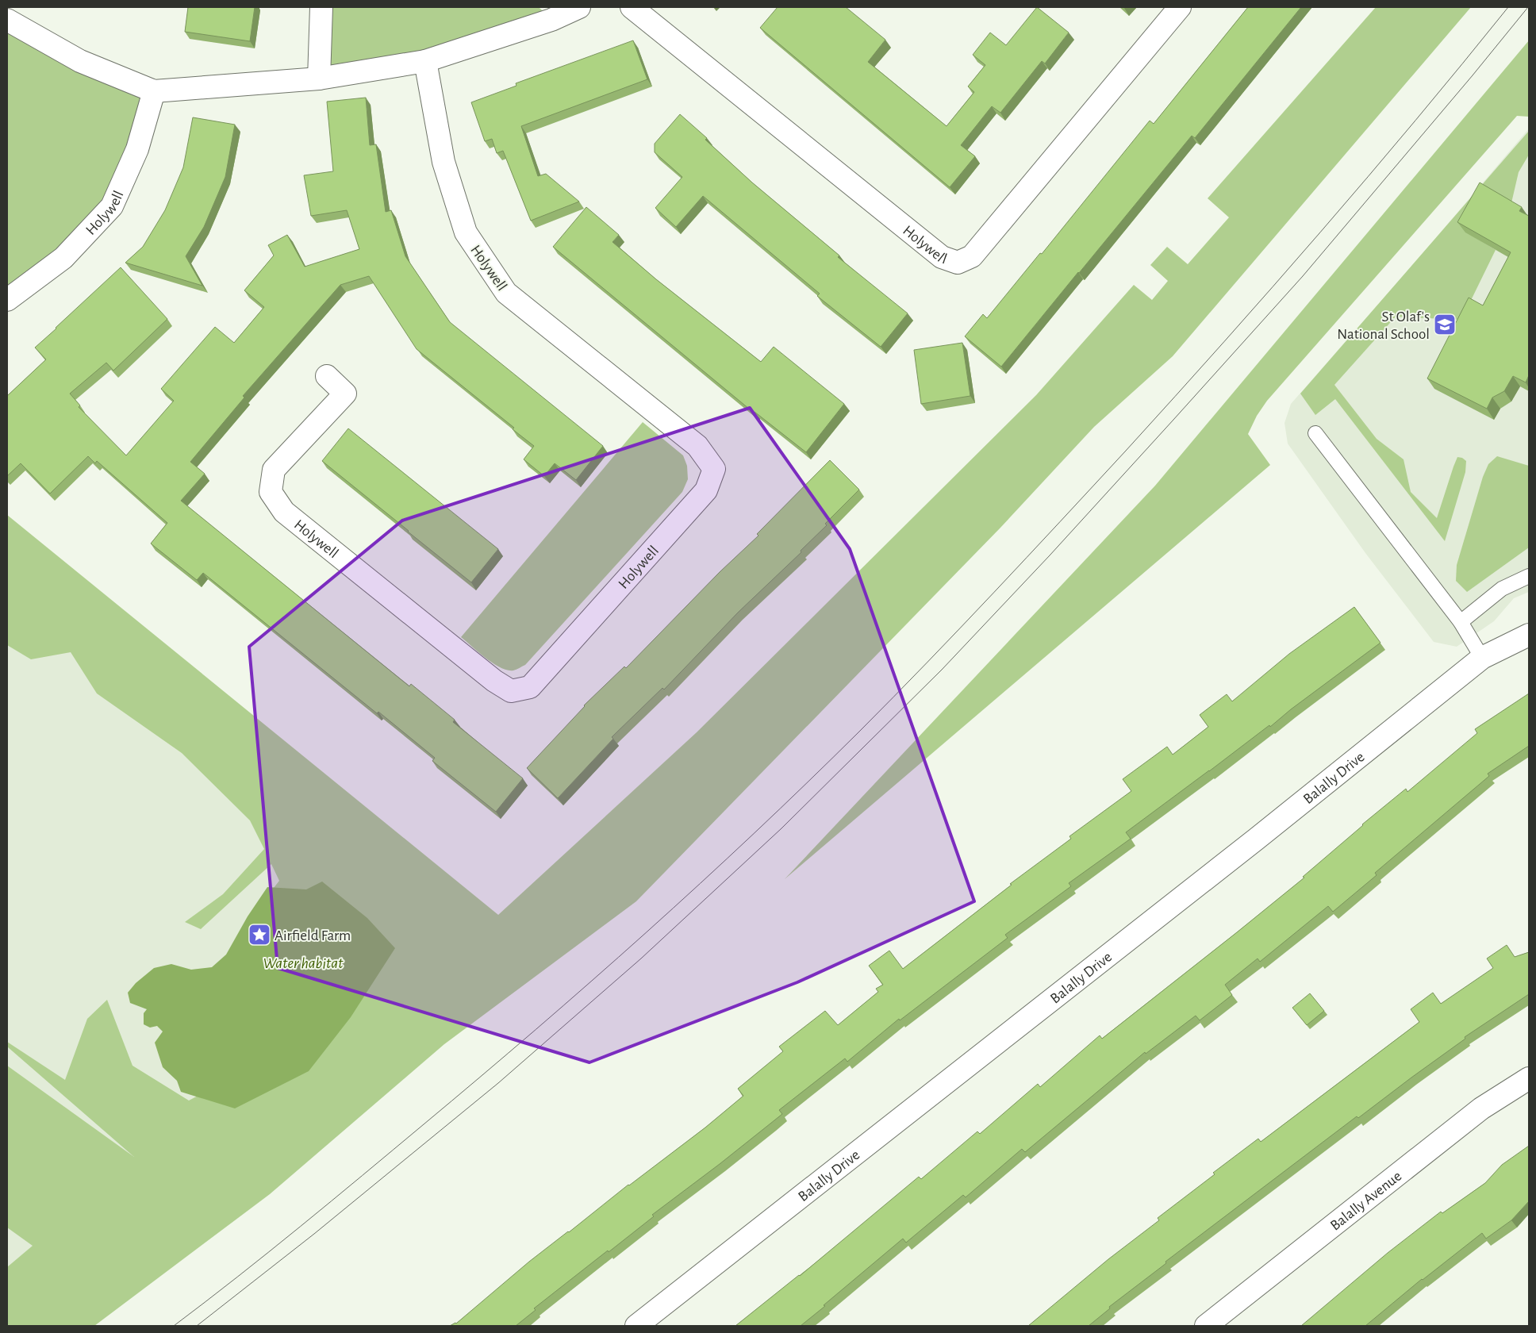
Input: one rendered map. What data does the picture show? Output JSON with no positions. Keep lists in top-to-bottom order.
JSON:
{
  "streets": {
    "street": ["Holywell", "Balally Drive", "Balally Avenue"]
  },
  "water": ["Water habitat"],
  "places": {
    "school or university": ["St Olaf's National School"],
    "place": ["Airfield Farm"]
  }
}
